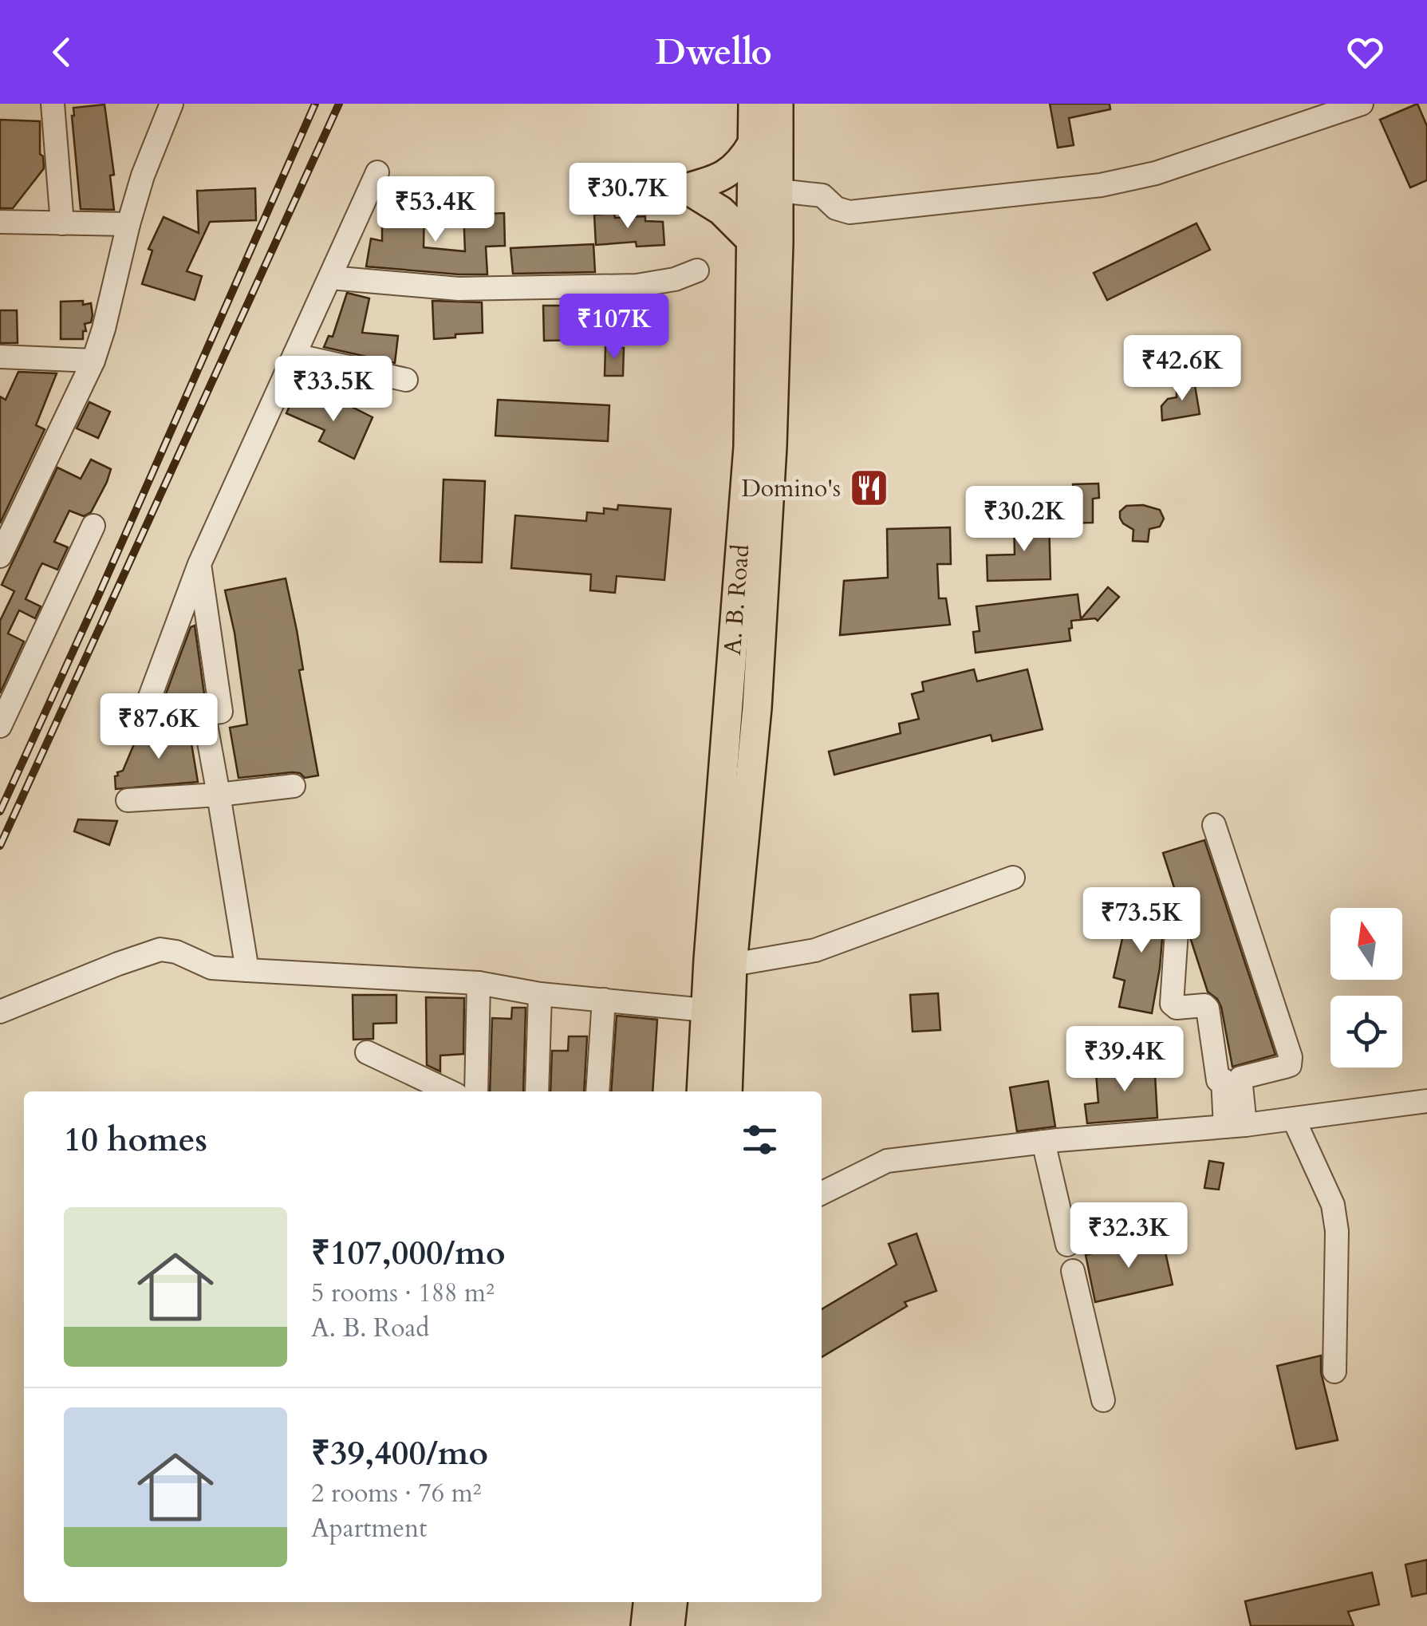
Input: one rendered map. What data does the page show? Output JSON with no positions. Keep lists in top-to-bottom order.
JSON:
{
  "streets": {
    "main road": ["A. B. Road"]
  },
  "places": {
    "restaurant": ["Domino's"]
  },
  "north": "top",
  "page": {
    "header": "Dwello",
    "price": [
      "₹30.7K",
      "₹53.4K",
      "₹107K",
      "₹42.6K",
      "₹33.5K",
      "₹30.2K",
      "₹87.6K",
      "₹73.5K",
      "₹39.4K",
      "₹32.3K"
    ],
    "heading": "10 homes",
    "list": [
      {
        "name": "₹107,000/mo",
        "note": "5 rooms · 188 m² · A. B. Road"
      },
      {
        "name": "₹39,400/mo",
        "note": "2 rooms · 76 m² · Apartment"
      }
    ]
  }
}
